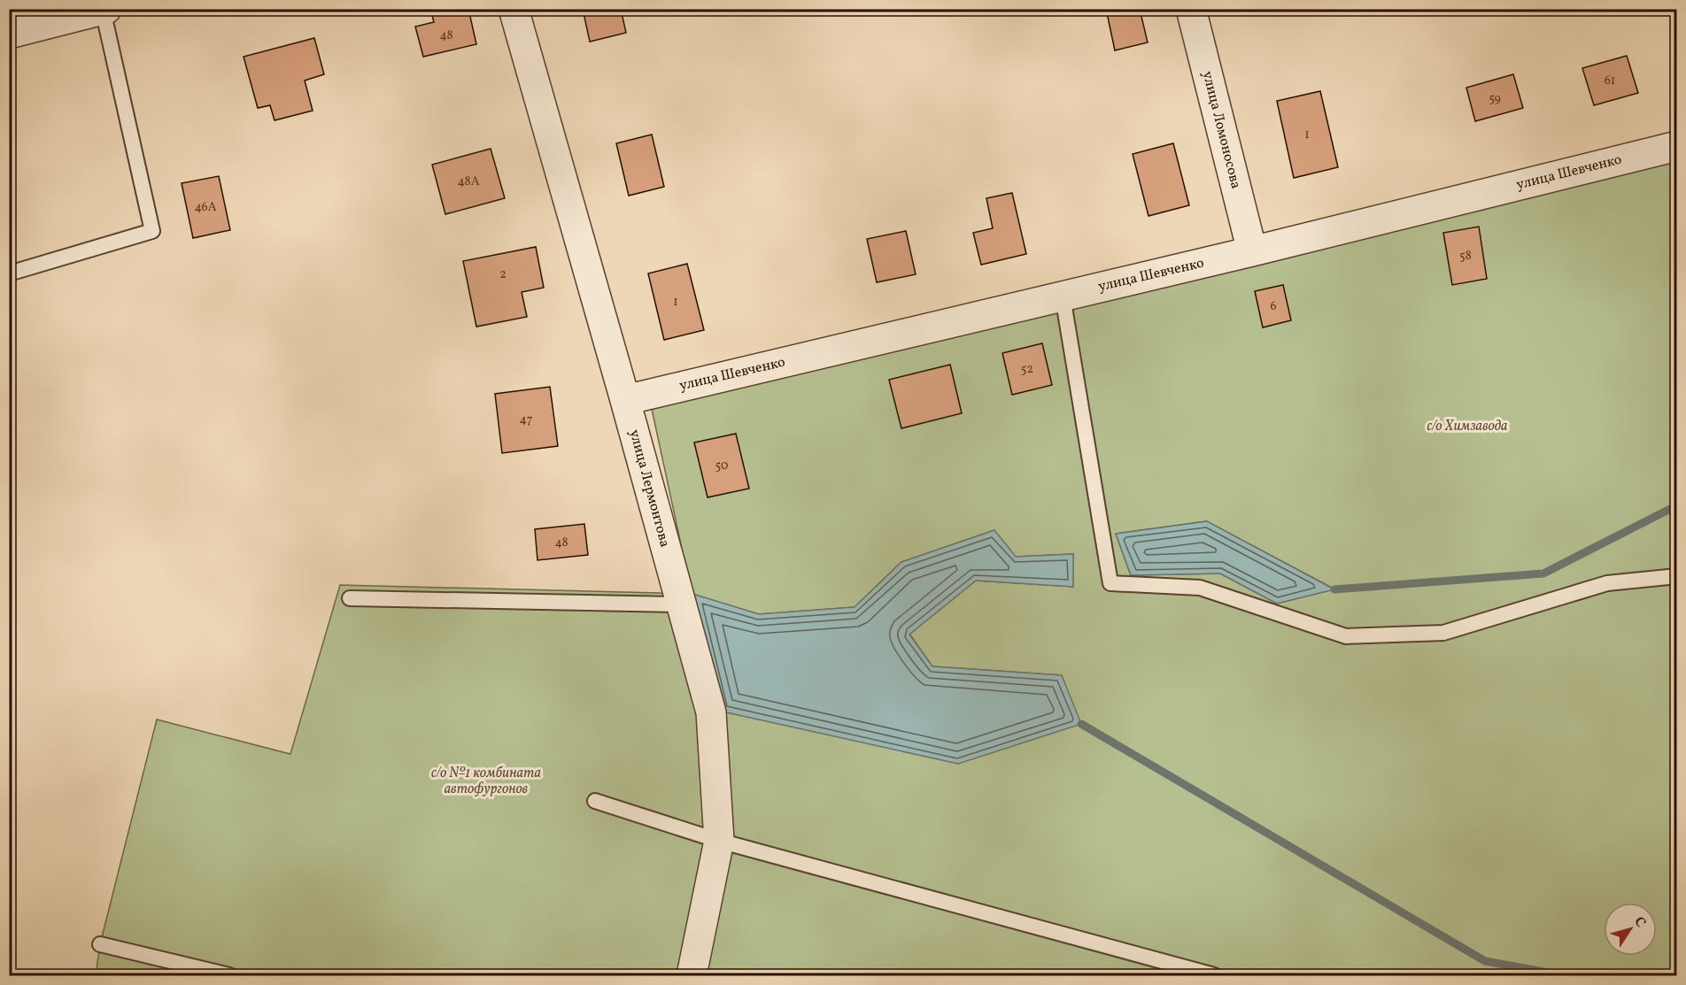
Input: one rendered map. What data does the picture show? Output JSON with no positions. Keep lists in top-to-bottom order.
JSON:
{
  "streets": {
    "street": ["улица Ломоносова", "улица Шевченко", "улица Лермонтова"]
  },
  "crossings": [
    ["улица Ломоносова", "улица Шевченко"],
    ["улица Шевченко", "улица Лермонтова"]
  ],
  "parks": ["с/о Химзавода", "с/о №1 комбината автофургонов"],
  "house_numbers": [
    "48",
    "61",
    "59",
    "1",
    "48А",
    "46А",
    "58",
    "2",
    "1",
    "6",
    "52",
    "47",
    "50",
    "48"
  ],
  "north": "top right"
}
